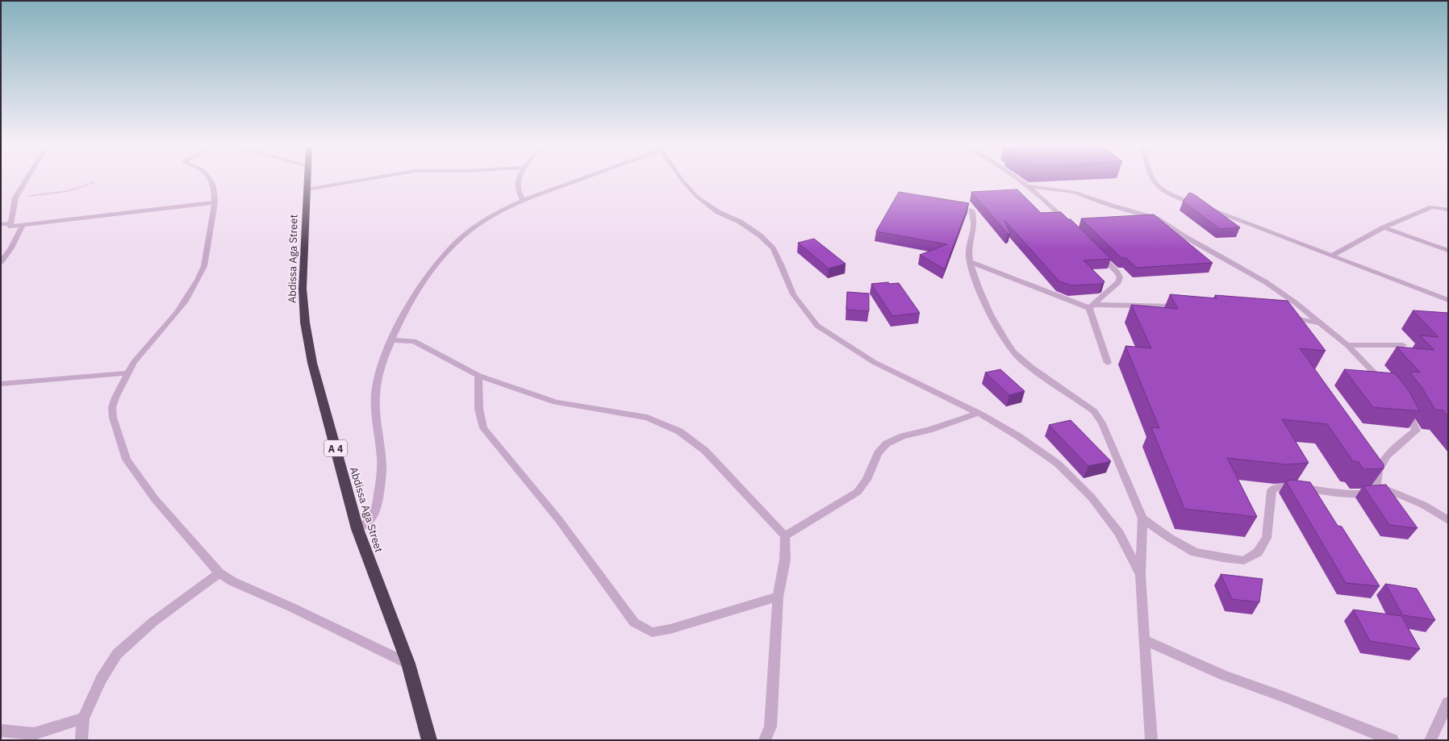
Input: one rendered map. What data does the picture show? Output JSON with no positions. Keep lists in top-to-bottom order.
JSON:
{
  "streets": {
    "highway": ["Abdissa Aga Street", "A 4"]
  }
}
